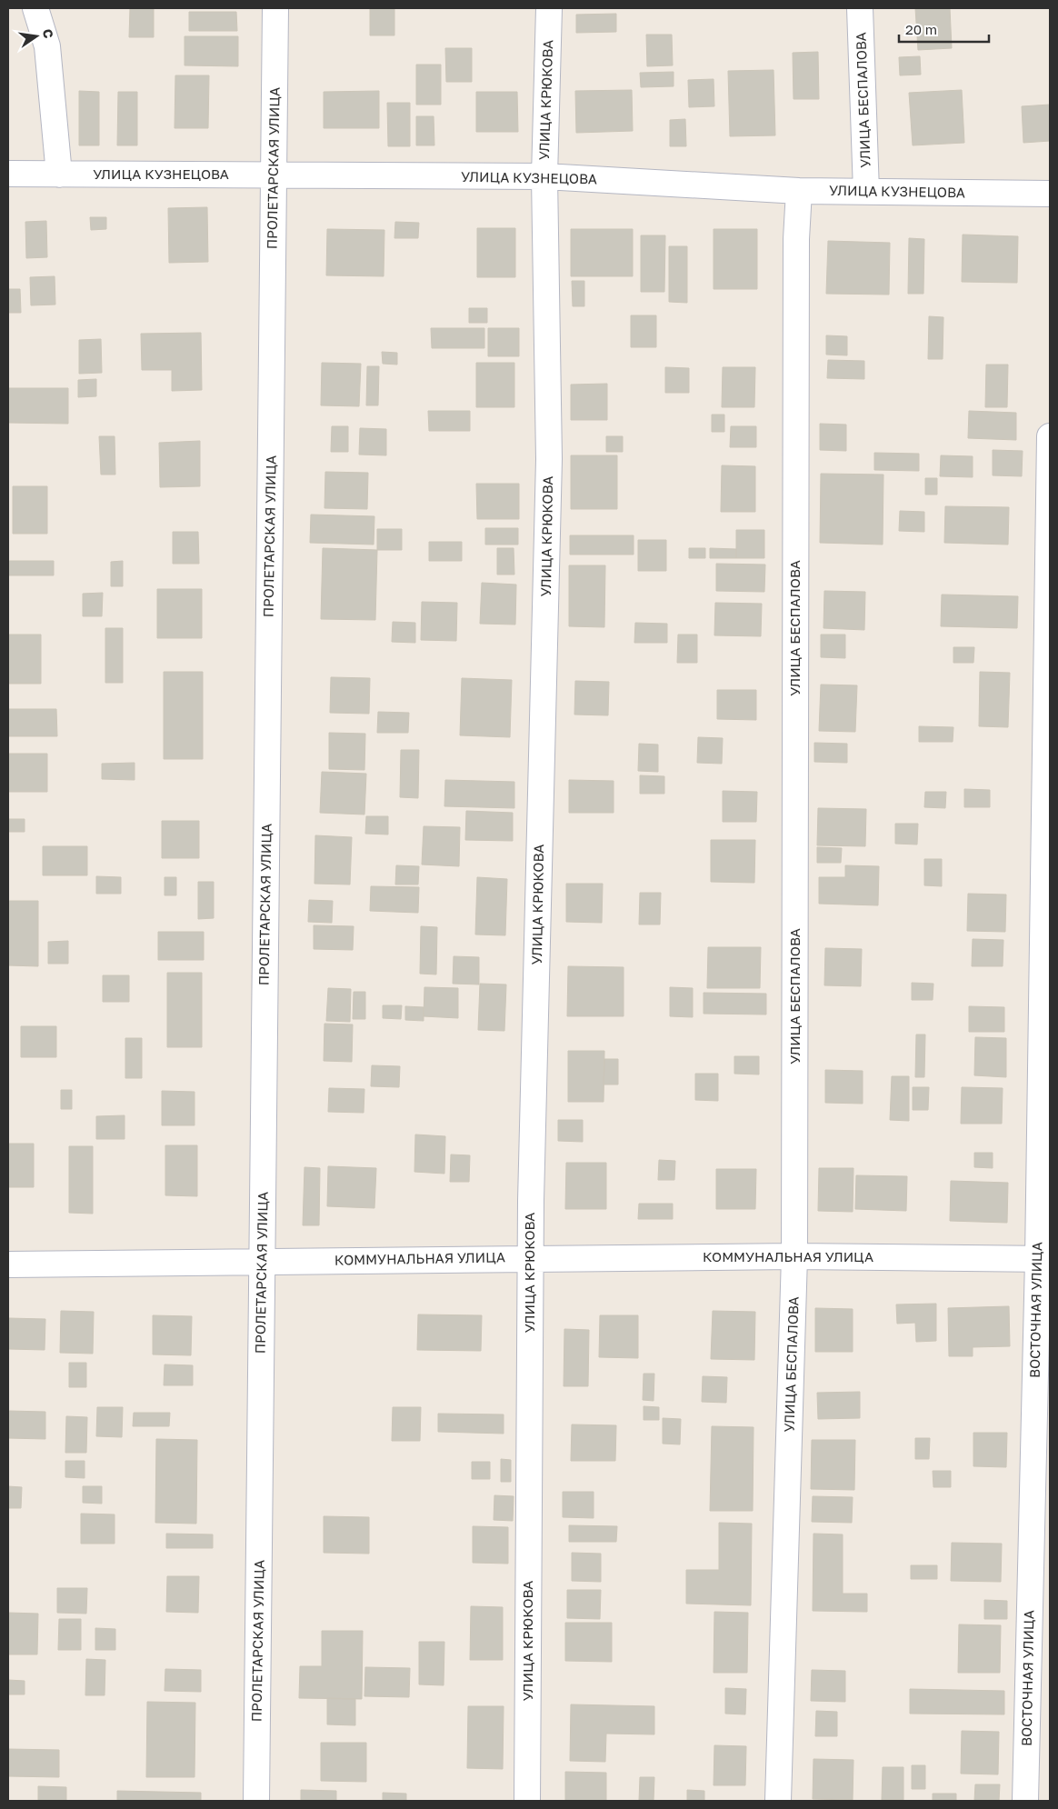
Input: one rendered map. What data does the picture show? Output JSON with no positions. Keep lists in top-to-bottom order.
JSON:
{
  "streets": {
    "street": [
      "УЛИЦА КРЮКОВА",
      "УЛИЦА БЕСПАЛОВА",
      "ПРОЛЕТАРСКАЯ УЛИЦА",
      "УЛИЦА КУЗНЕЦОВА",
      "КОММУНАЛЬНАЯ УЛИЦА",
      "ВОСТОЧНАЯ УЛИЦА"
    ]
  },
  "crossings": [
    ["УЛИЦА КРЮКОВА", "УЛИЦА КУЗНЕЦОВА"],
    ["УЛИЦА КРЮКОВА", "КОММУНАЛЬНАЯ УЛИЦА"],
    ["УЛИЦА БЕСПАЛОВА", "УЛИЦА КУЗНЕЦОВА"],
    ["УЛИЦА БЕСПАЛОВА", "КОММУНАЛЬНАЯ УЛИЦА"],
    ["ПРОЛЕТАРСКАЯ УЛИЦА", "УЛИЦА КУЗНЕЦОВА"],
    ["ПРОЛЕТАРСКАЯ УЛИЦА", "КОММУНАЛЬНАЯ УЛИЦА"],
    ["КОММУНАЛЬНАЯ УЛИЦА", "ВОСТОЧНАЯ УЛИЦА"]
  ],
  "scale_bar": "20 m",
  "north": "right"
}
